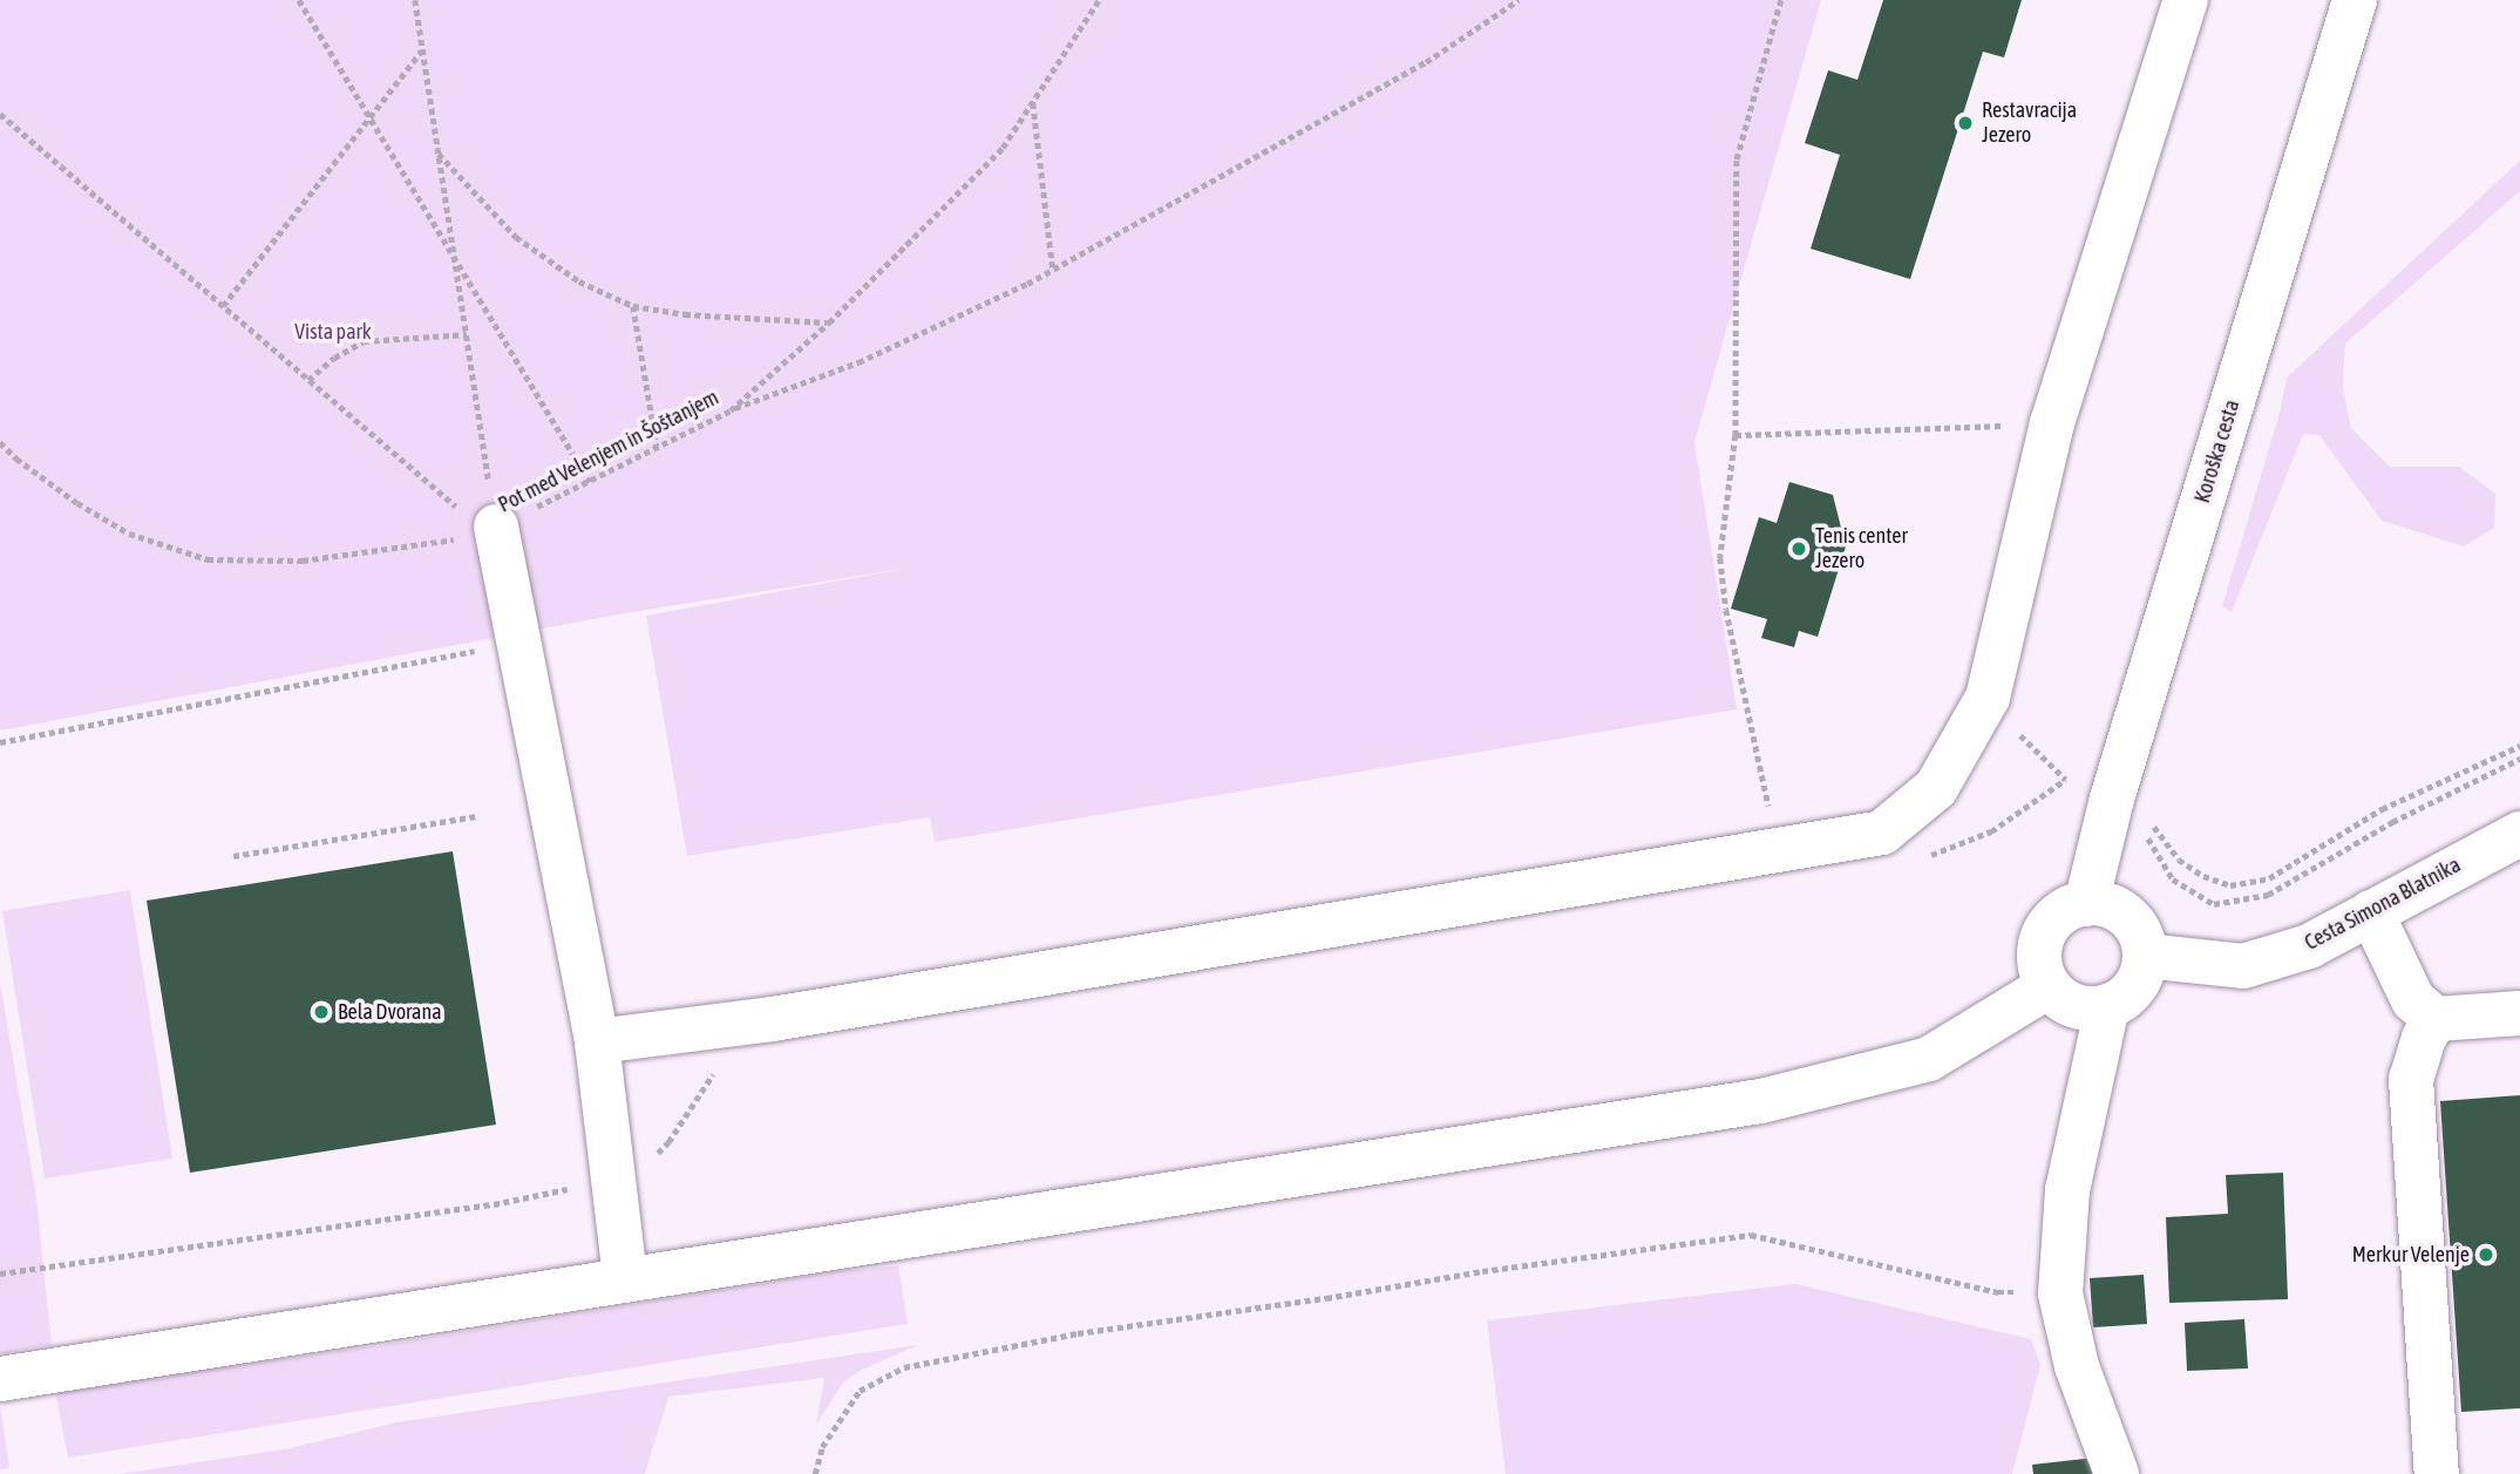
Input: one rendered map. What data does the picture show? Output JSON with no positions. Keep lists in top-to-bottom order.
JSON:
{
  "streets": {
    "street": ["Koroška cesta", "Cesta Simona Blatnika"],
    "path": ["Pot med Velenjem in Šoštanjem"]
  },
  "crossings": [
    ["Koroška cesta", "Cesta Simona Blatnika"]
  ],
  "parks": ["Vista park"],
  "places": [
    "Restavracija Jezero",
    "Tenis center Jezero",
    "Bela Dvorana",
    "Merkur Velenje"
  ]
}
